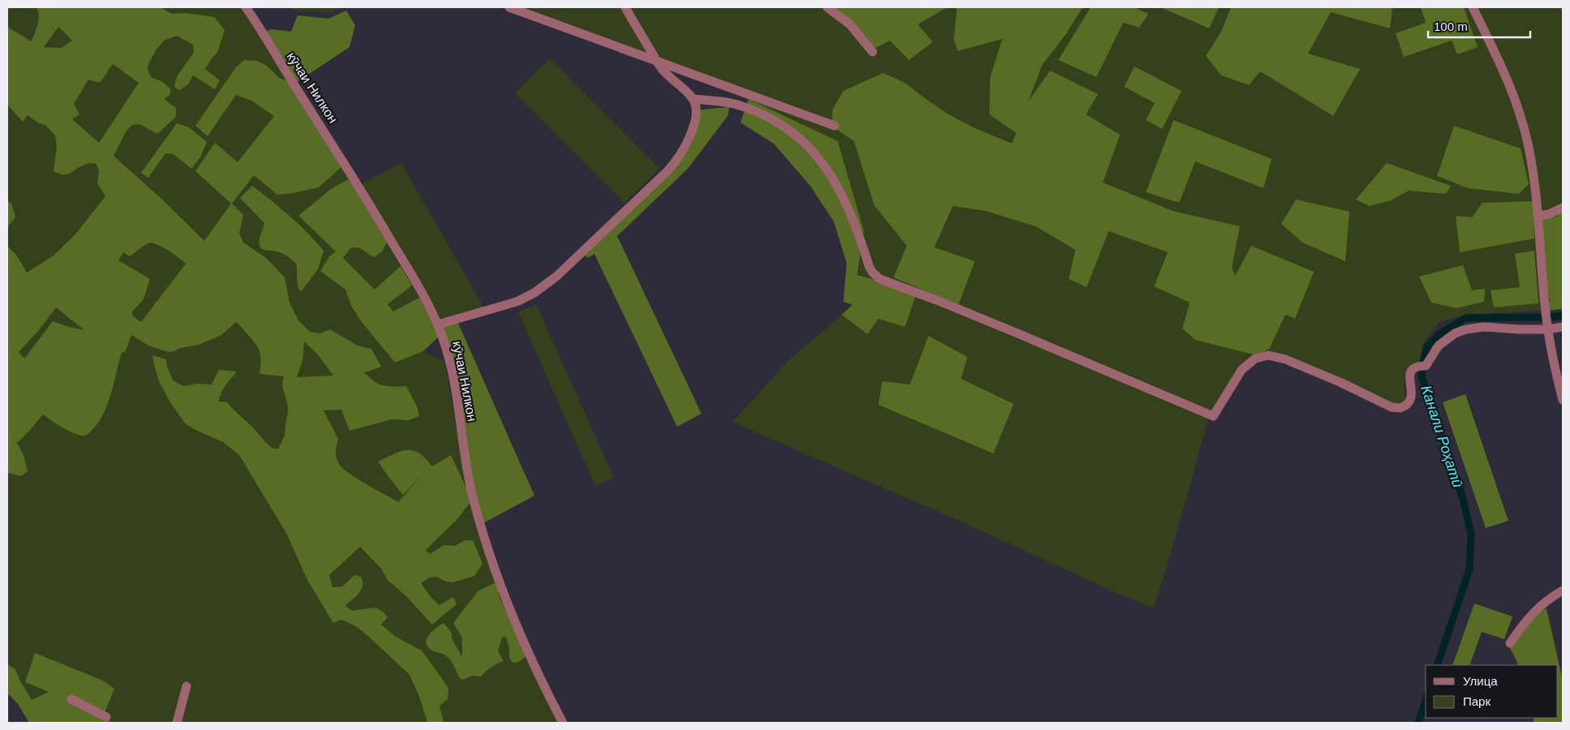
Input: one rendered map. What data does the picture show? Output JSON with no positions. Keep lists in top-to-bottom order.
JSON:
{
  "streets": {
    "street": ["кӯчаи Нилкон"]
  },
  "water": ["Канали Роҳатӣ"],
  "legend": ["Улица", "Парк"],
  "scale_bar": "100 m"
}
